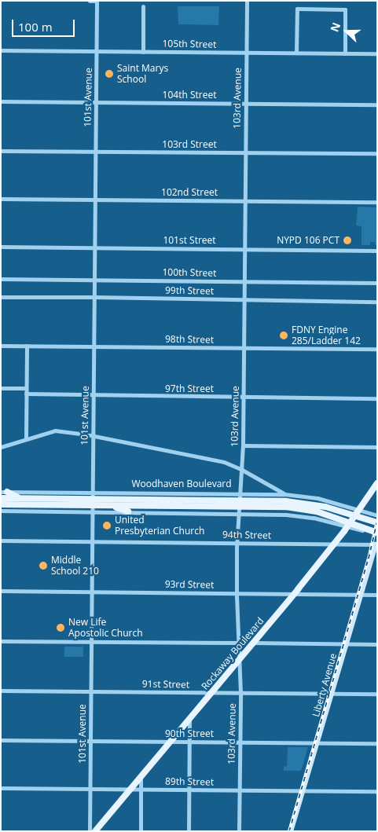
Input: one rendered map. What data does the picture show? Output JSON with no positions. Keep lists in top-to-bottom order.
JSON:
{
  "streets": {
    "main road": ["Woodhaven Boulevard", "Rockaway Boulevard"],
    "street": [
      "105th Street",
      "104th Street",
      "101st Avenue",
      "103rd Avenue",
      "103rd Street",
      "102nd Street",
      "101st Street",
      "100th Street",
      "99th Street",
      "98th Street",
      "97th Street",
      "94th Street",
      "93rd Street",
      "91st Street",
      "Liberty Avenue",
      "90th Street",
      "89th Street"
    ]
  },
  "crossings": [
    ["105th Street", "101st Avenue"],
    ["105th Street", "103rd Avenue"],
    ["104th Street", "101st Avenue"],
    ["104th Street", "103rd Avenue"],
    ["101st Avenue", "103rd Street"],
    ["101st Avenue", "102nd Street"],
    ["101st Avenue", "101st Street"],
    ["101st Avenue", "100th Street"],
    ["101st Avenue", "99th Street"],
    ["101st Avenue", "98th Street"],
    ["101st Avenue", "97th Street"],
    ["101st Avenue", "Woodhaven Boulevard"],
    ["101st Avenue", "94th Street"],
    ["101st Avenue", "93rd Street"],
    ["101st Avenue", "91st Street"],
    ["101st Avenue", "90th Street"],
    ["101st Avenue", "89th Street"],
    ["103rd Avenue", "103rd Street"],
    ["103rd Avenue", "102nd Street"],
    ["103rd Avenue", "101st Street"],
    ["103rd Avenue", "100th Street"],
    ["103rd Avenue", "99th Street"],
    ["103rd Avenue", "98th Street"],
    ["103rd Avenue", "97th Street"],
    ["103rd Avenue", "Woodhaven Boulevard"],
    ["103rd Avenue", "94th Street"],
    ["103rd Avenue", "93rd Street"],
    ["103rd Avenue", "Rockaway Boulevard"],
    ["103rd Avenue", "91st Street"],
    ["103rd Avenue", "90th Street"],
    ["103rd Avenue", "89th Street"],
    ["Woodhaven Boulevard", "Rockaway Boulevard"],
    ["94th Street", "Rockaway Boulevard"],
    ["94th Street", "Liberty Avenue"],
    ["93rd Street", "Rockaway Boulevard"],
    ["93rd Street", "Liberty Avenue"],
    ["Rockaway Boulevard", "91st Street"],
    ["Rockaway Boulevard", "90th Street"],
    ["Rockaway Boulevard", "89th Street"],
    ["91st Street", "Liberty Avenue"],
    ["Liberty Avenue", "90th Street"],
    ["Liberty Avenue", "89th Street"]
  ],
  "places": [
    "Saint Marys School",
    "NYPD 106 PCT",
    "FDNY Engine 285/Ladder 142",
    "United Presbyterian Church",
    "Middle School 210",
    "New Life Apostolic Church"
  ],
  "scale_bar": "100 m",
  "north": "left"
}
